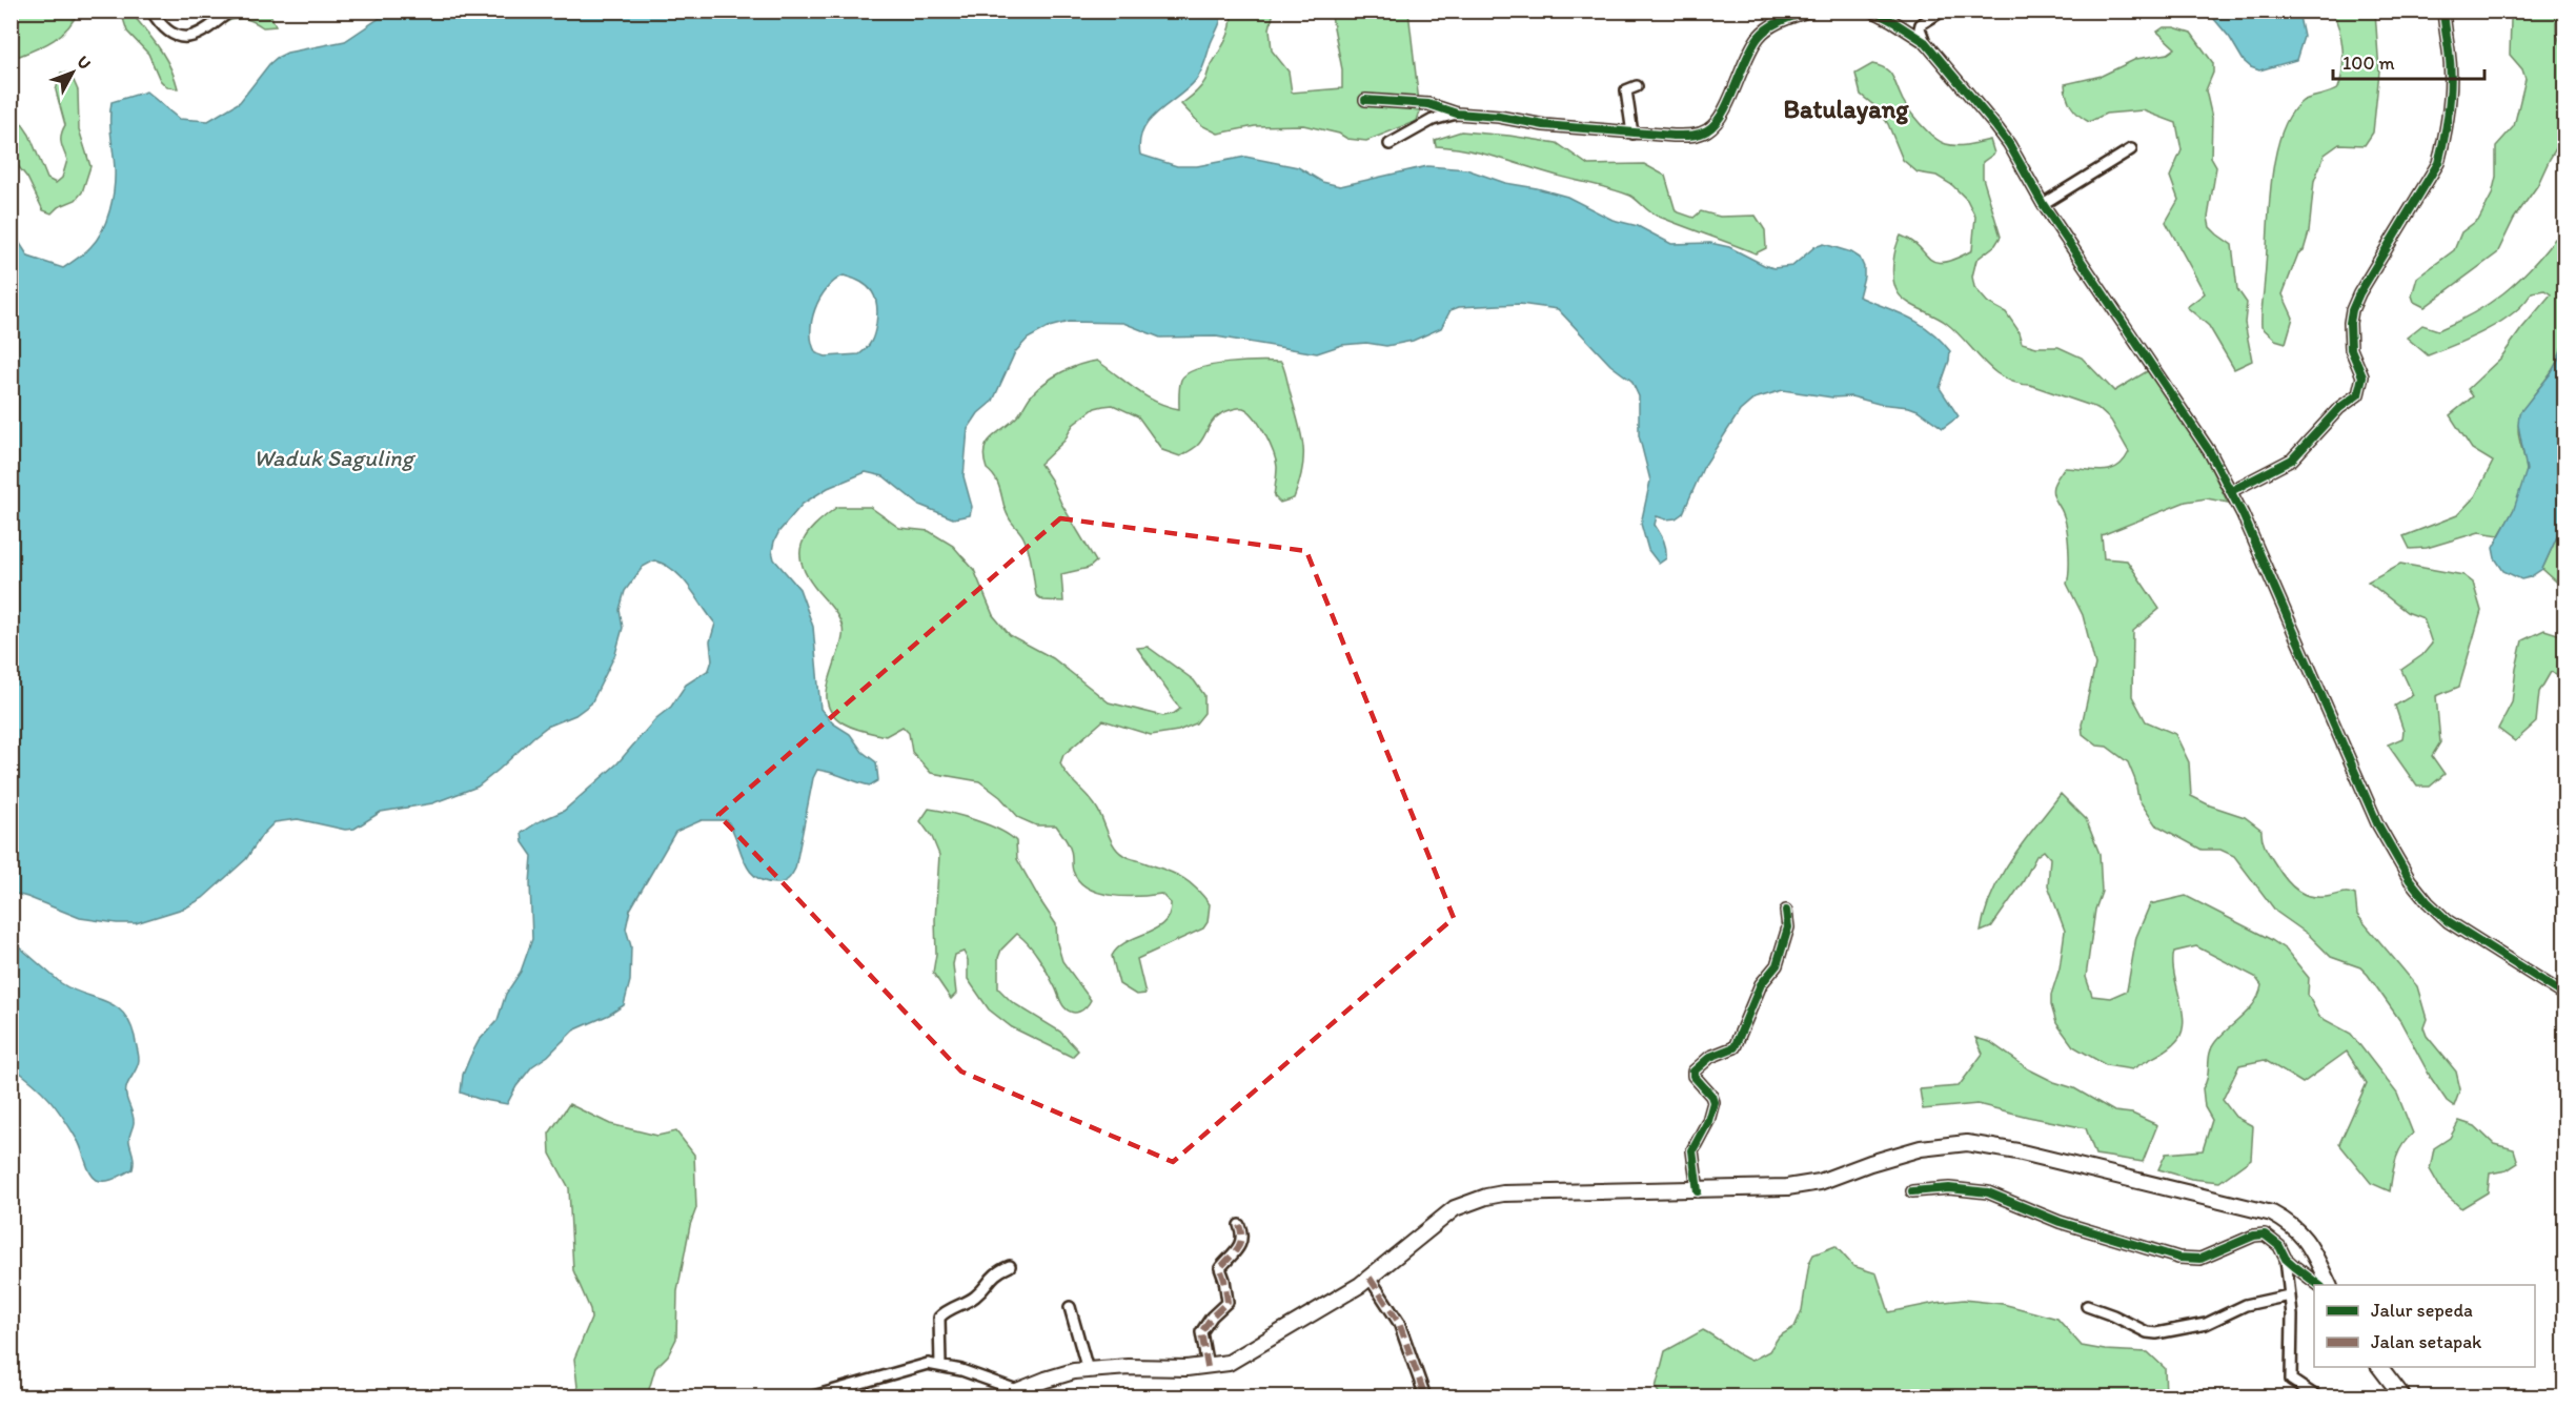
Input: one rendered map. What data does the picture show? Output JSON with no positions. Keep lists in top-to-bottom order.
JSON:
{
  "districts": ["Batulayang"],
  "water": ["Waduk Saguling"],
  "legend": ["Jalur sepeda", "Jalan setapak"],
  "scale_bar": "100 m",
  "north": "top right"
}
